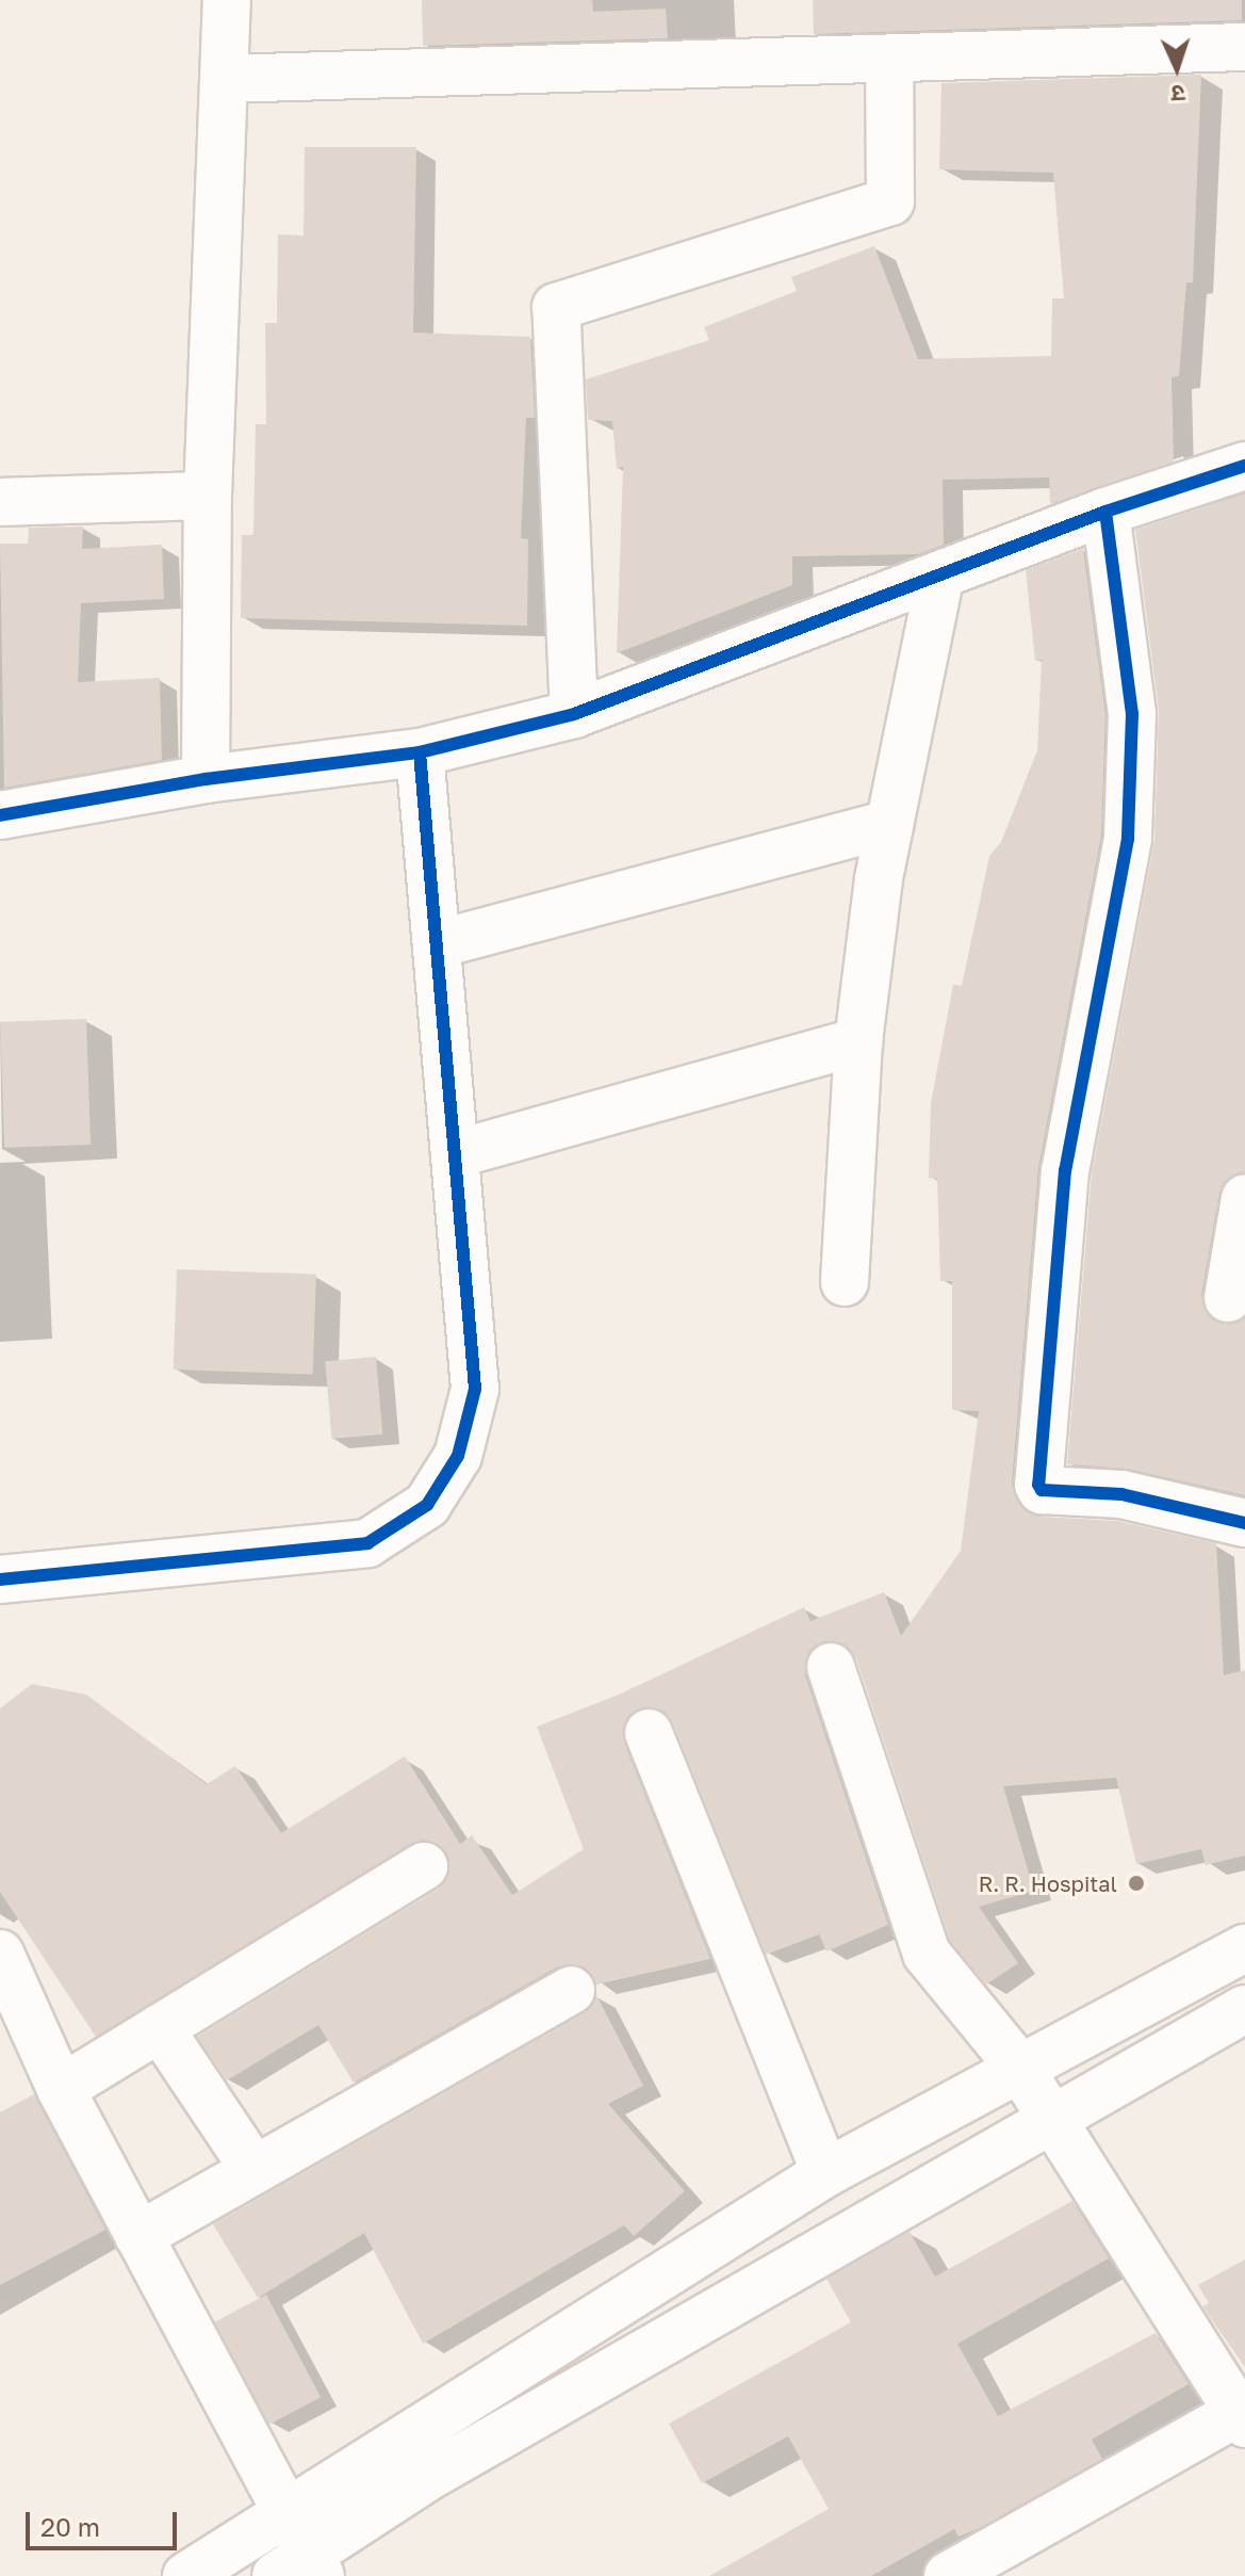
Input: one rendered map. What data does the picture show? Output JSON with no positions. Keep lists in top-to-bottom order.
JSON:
{
  "places": ["R. R. Hospital"],
  "scale_bar": "20 m",
  "north": "bottom"
}
